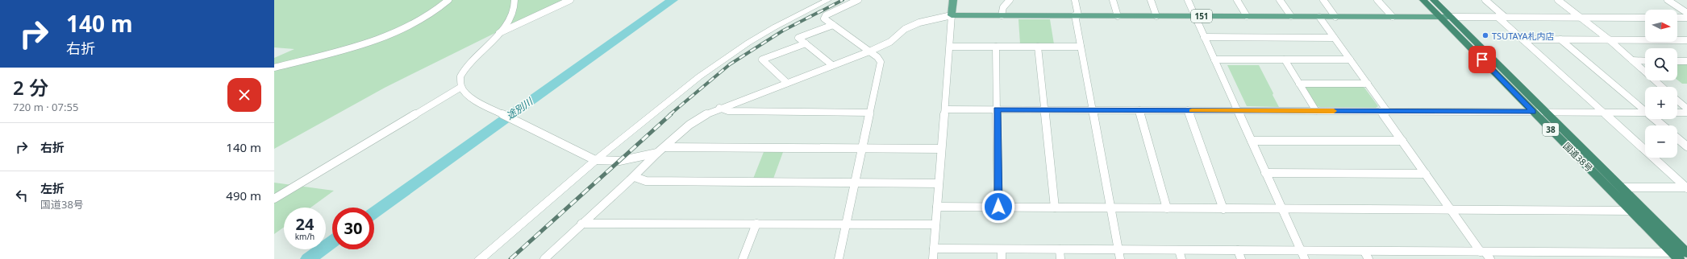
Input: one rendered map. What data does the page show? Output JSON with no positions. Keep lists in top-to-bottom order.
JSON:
{
  "streets": {
    "highway": ["38", "国道38号"],
    "main road": ["151"]
  },
  "crossings": [
    ["151", "国道38号"]
  ],
  "water": ["途別川"],
  "places": ["TSUTAYA札内店"],
  "north": "right",
  "page": {
    "turn": ["140 m", "右折"],
    "map_buttons": ["+", "−"],
    "heading": ["2 分", "720 m · 07:55"],
    "list": [
      {
        "name": "右折",
        "value": "140 m"
      },
      {
        "name": "左折",
        "note": "国道38号",
        "value": "490 m"
      }
    ],
    "speed": "24 km/h",
    "limit": "30"
  }
}
